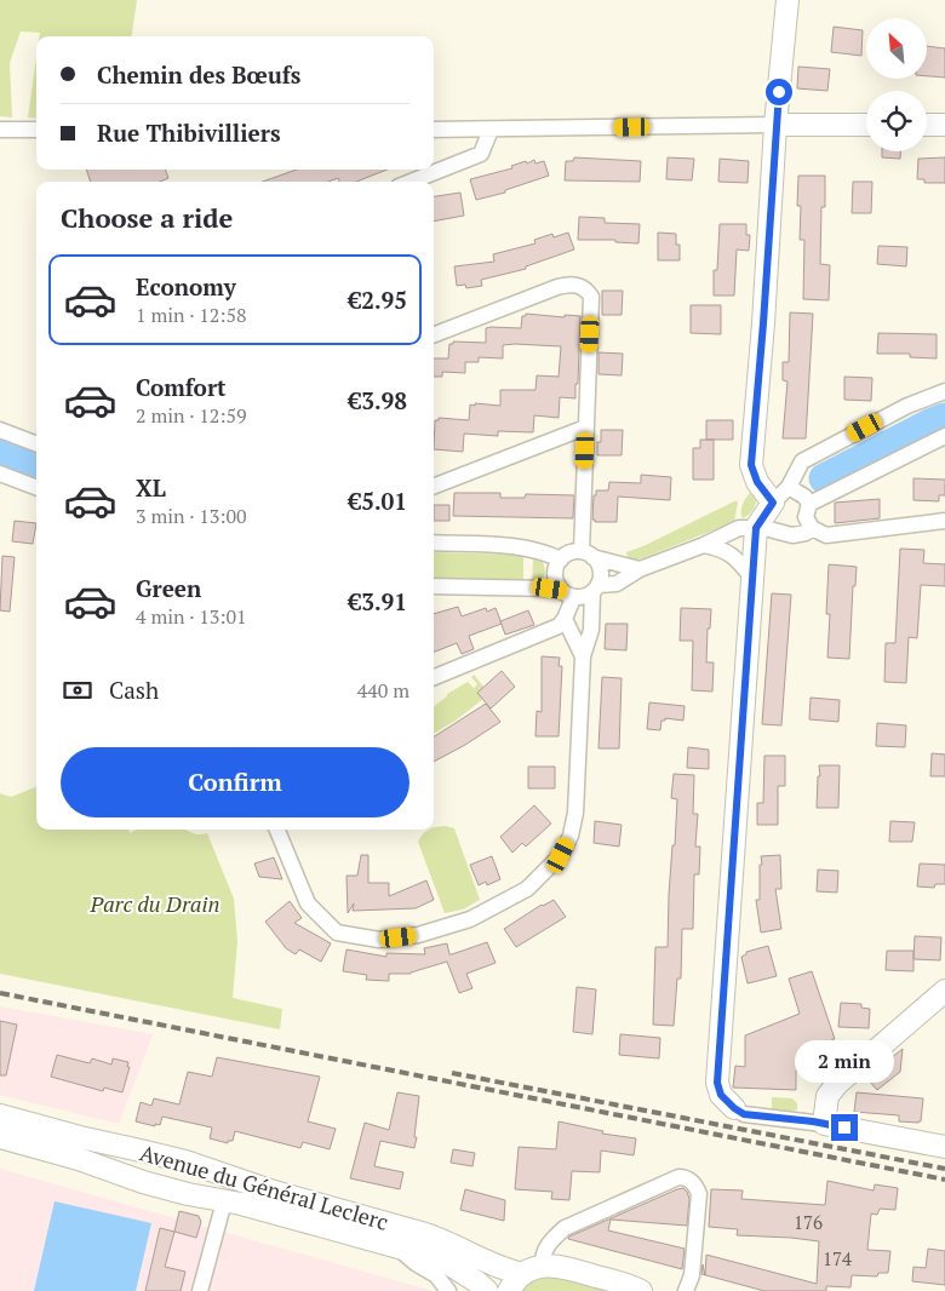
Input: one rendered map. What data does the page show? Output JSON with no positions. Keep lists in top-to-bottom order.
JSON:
{
  "streets": {
    "street": ["Avenue du Général Leclerc"]
  },
  "parks": ["Parc du Drain"],
  "house_numbers": ["176", "174"],
  "north": "top left",
  "page": {
    "banner": ["Chemin des Bœufs", "Rue Thibivilliers"],
    "heading": "Choose a ride",
    "list": [
      {
        "name": "Economy",
        "note": "1 min · 12:58",
        "value": "€2.95"
      },
      {
        "name": "Comfort",
        "note": "2 min · 12:59",
        "value": "€3.98"
      },
      {
        "name": "XL",
        "note": "3 min · 13:00",
        "value": "€5.01"
      },
      {
        "name": "Green",
        "note": "4 min · 13:01",
        "value": "€3.91"
      }
    ],
    "pay": ["Cash", "440 m"],
    "buttons": "Confirm",
    "bubble": "2 min"
  }
}
